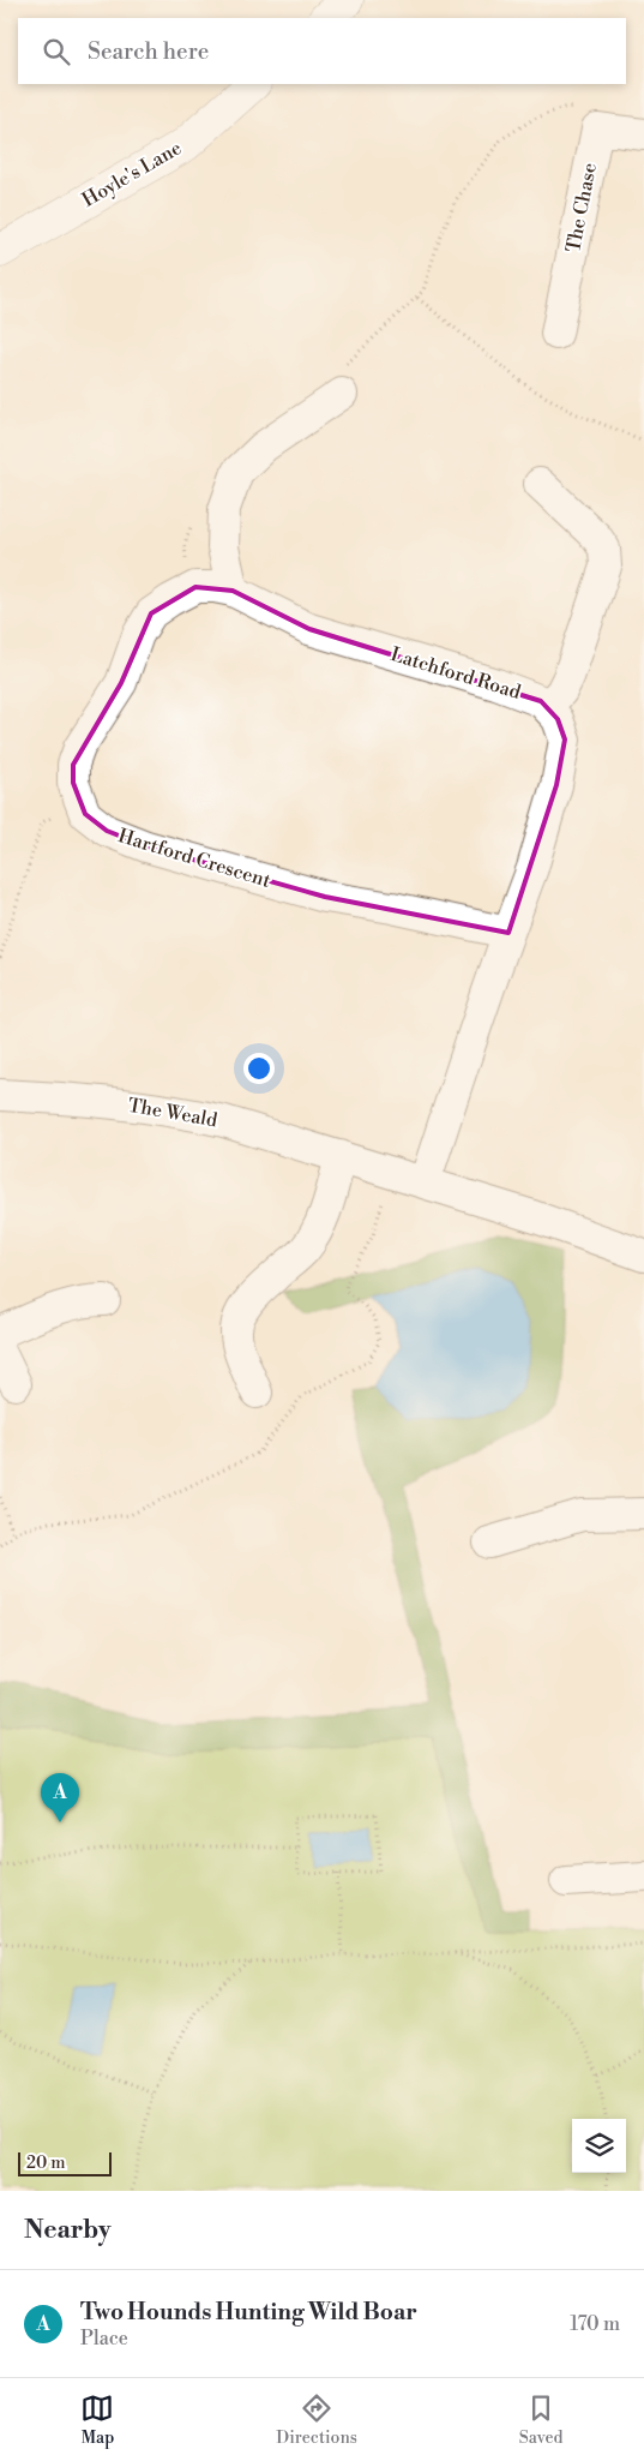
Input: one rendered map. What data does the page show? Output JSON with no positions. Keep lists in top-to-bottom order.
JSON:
{
  "streets": {
    "street": [
      "Hoyle's Lane",
      "The Chase",
      "Latchford Road",
      "Hartford Crescent",
      "The Weald"
    ]
  },
  "crossings": [
    ["Latchford Road", "Hartford Crescent"]
  ],
  "scale_bar": "20 m",
  "page": {
    "search": "Search here",
    "pins": "A",
    "scale": "20 m",
    "heading": "Nearby",
    "list": [
      {
        "mark": "A",
        "name": "Two Hounds Hunting Wild Boar",
        "note": "Place",
        "value": "170 m"
      }
    ],
    "nav": ["Map", "Directions", "Saved"]
  }
}
